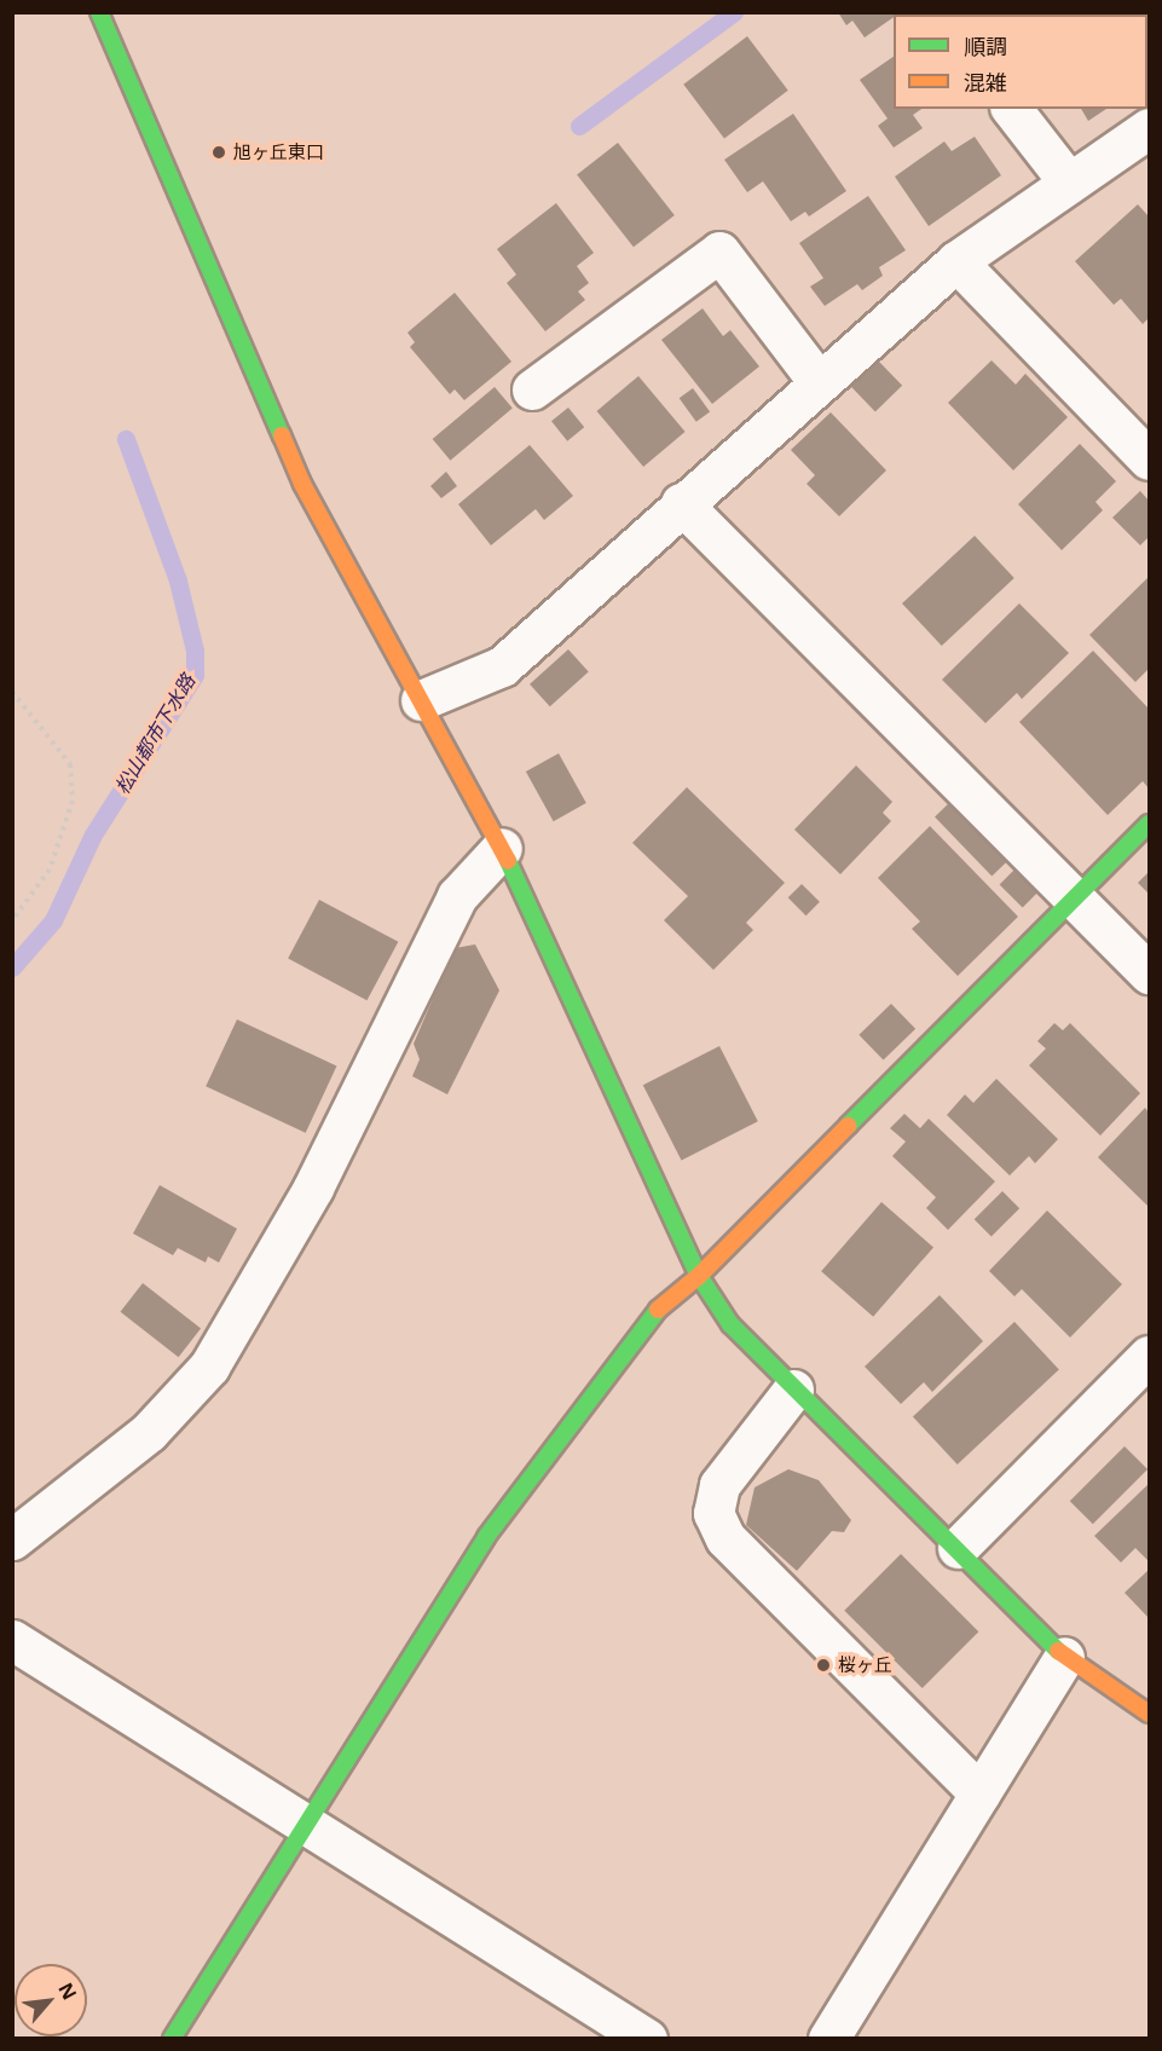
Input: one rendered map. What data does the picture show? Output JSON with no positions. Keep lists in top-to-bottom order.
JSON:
{
  "water": ["松山都市下水路"],
  "places": ["旭ヶ丘東口", "桜ヶ丘"],
  "legend": ["順調", "混雑"],
  "north": "top right"
}
